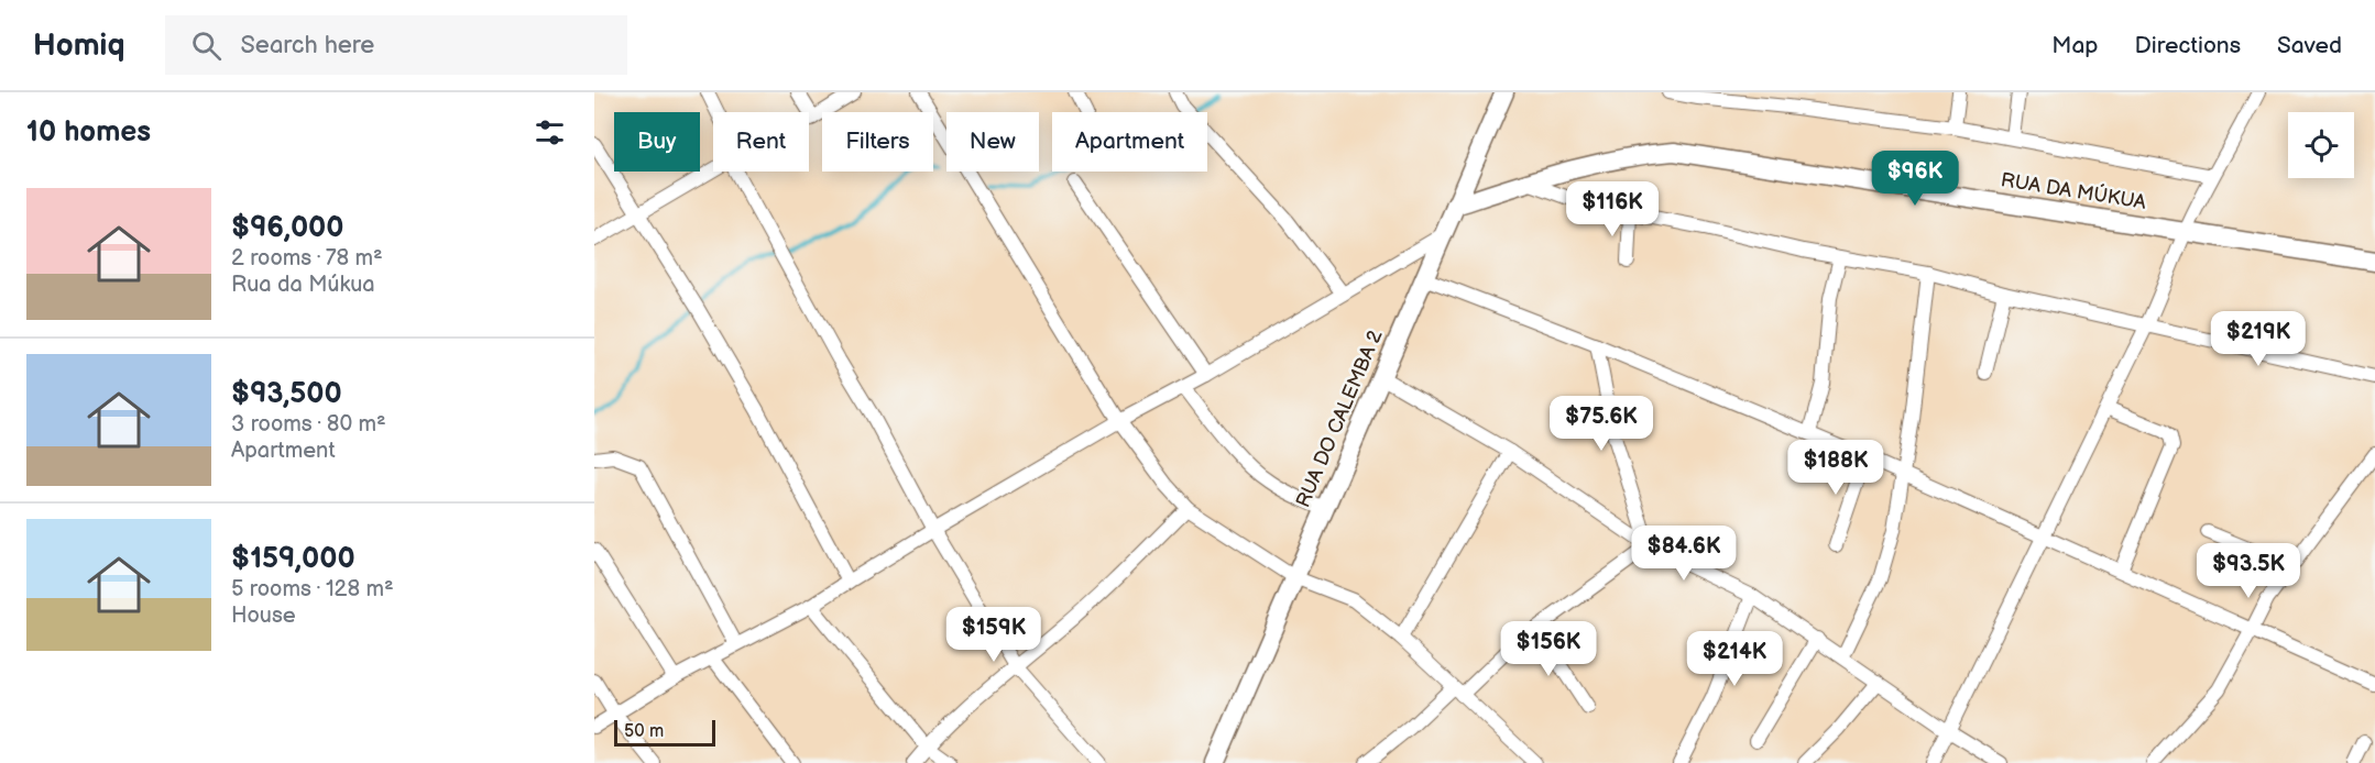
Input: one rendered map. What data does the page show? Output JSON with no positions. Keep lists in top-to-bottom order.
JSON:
{
  "streets": {
    "street": ["RUA DA MÚKUA", "RUA DO CALEMBA 2"]
  },
  "crossings": [
    ["RUA DA MÚKUA", "RUA DO CALEMBA 2"]
  ],
  "scale_bar": "50 m",
  "page": {
    "header": "Homiq",
    "search": "Search here",
    "nav": ["Map", "Directions", "Saved"],
    "heading": "10 homes",
    "chip": [
      "Buy",
      "Rent",
      "Filters",
      "New",
      "Apartment"
    ],
    "price": [
      "$96K",
      "$116K",
      "$219K",
      "$75.6K",
      "$188K",
      "$84.6K",
      "$93.5K",
      "$159K",
      "$156K",
      "$214K"
    ],
    "list": [
      {
        "name": "$96,000",
        "note": "2 rooms · 78 m² · Rua da Múkua"
      },
      {
        "name": "$93,500",
        "note": "3 rooms · 80 m² · Apartment"
      },
      {
        "name": "$159,000",
        "note": "5 rooms · 128 m² · House"
      }
    ],
    "scale": "50 m"
  }
}
